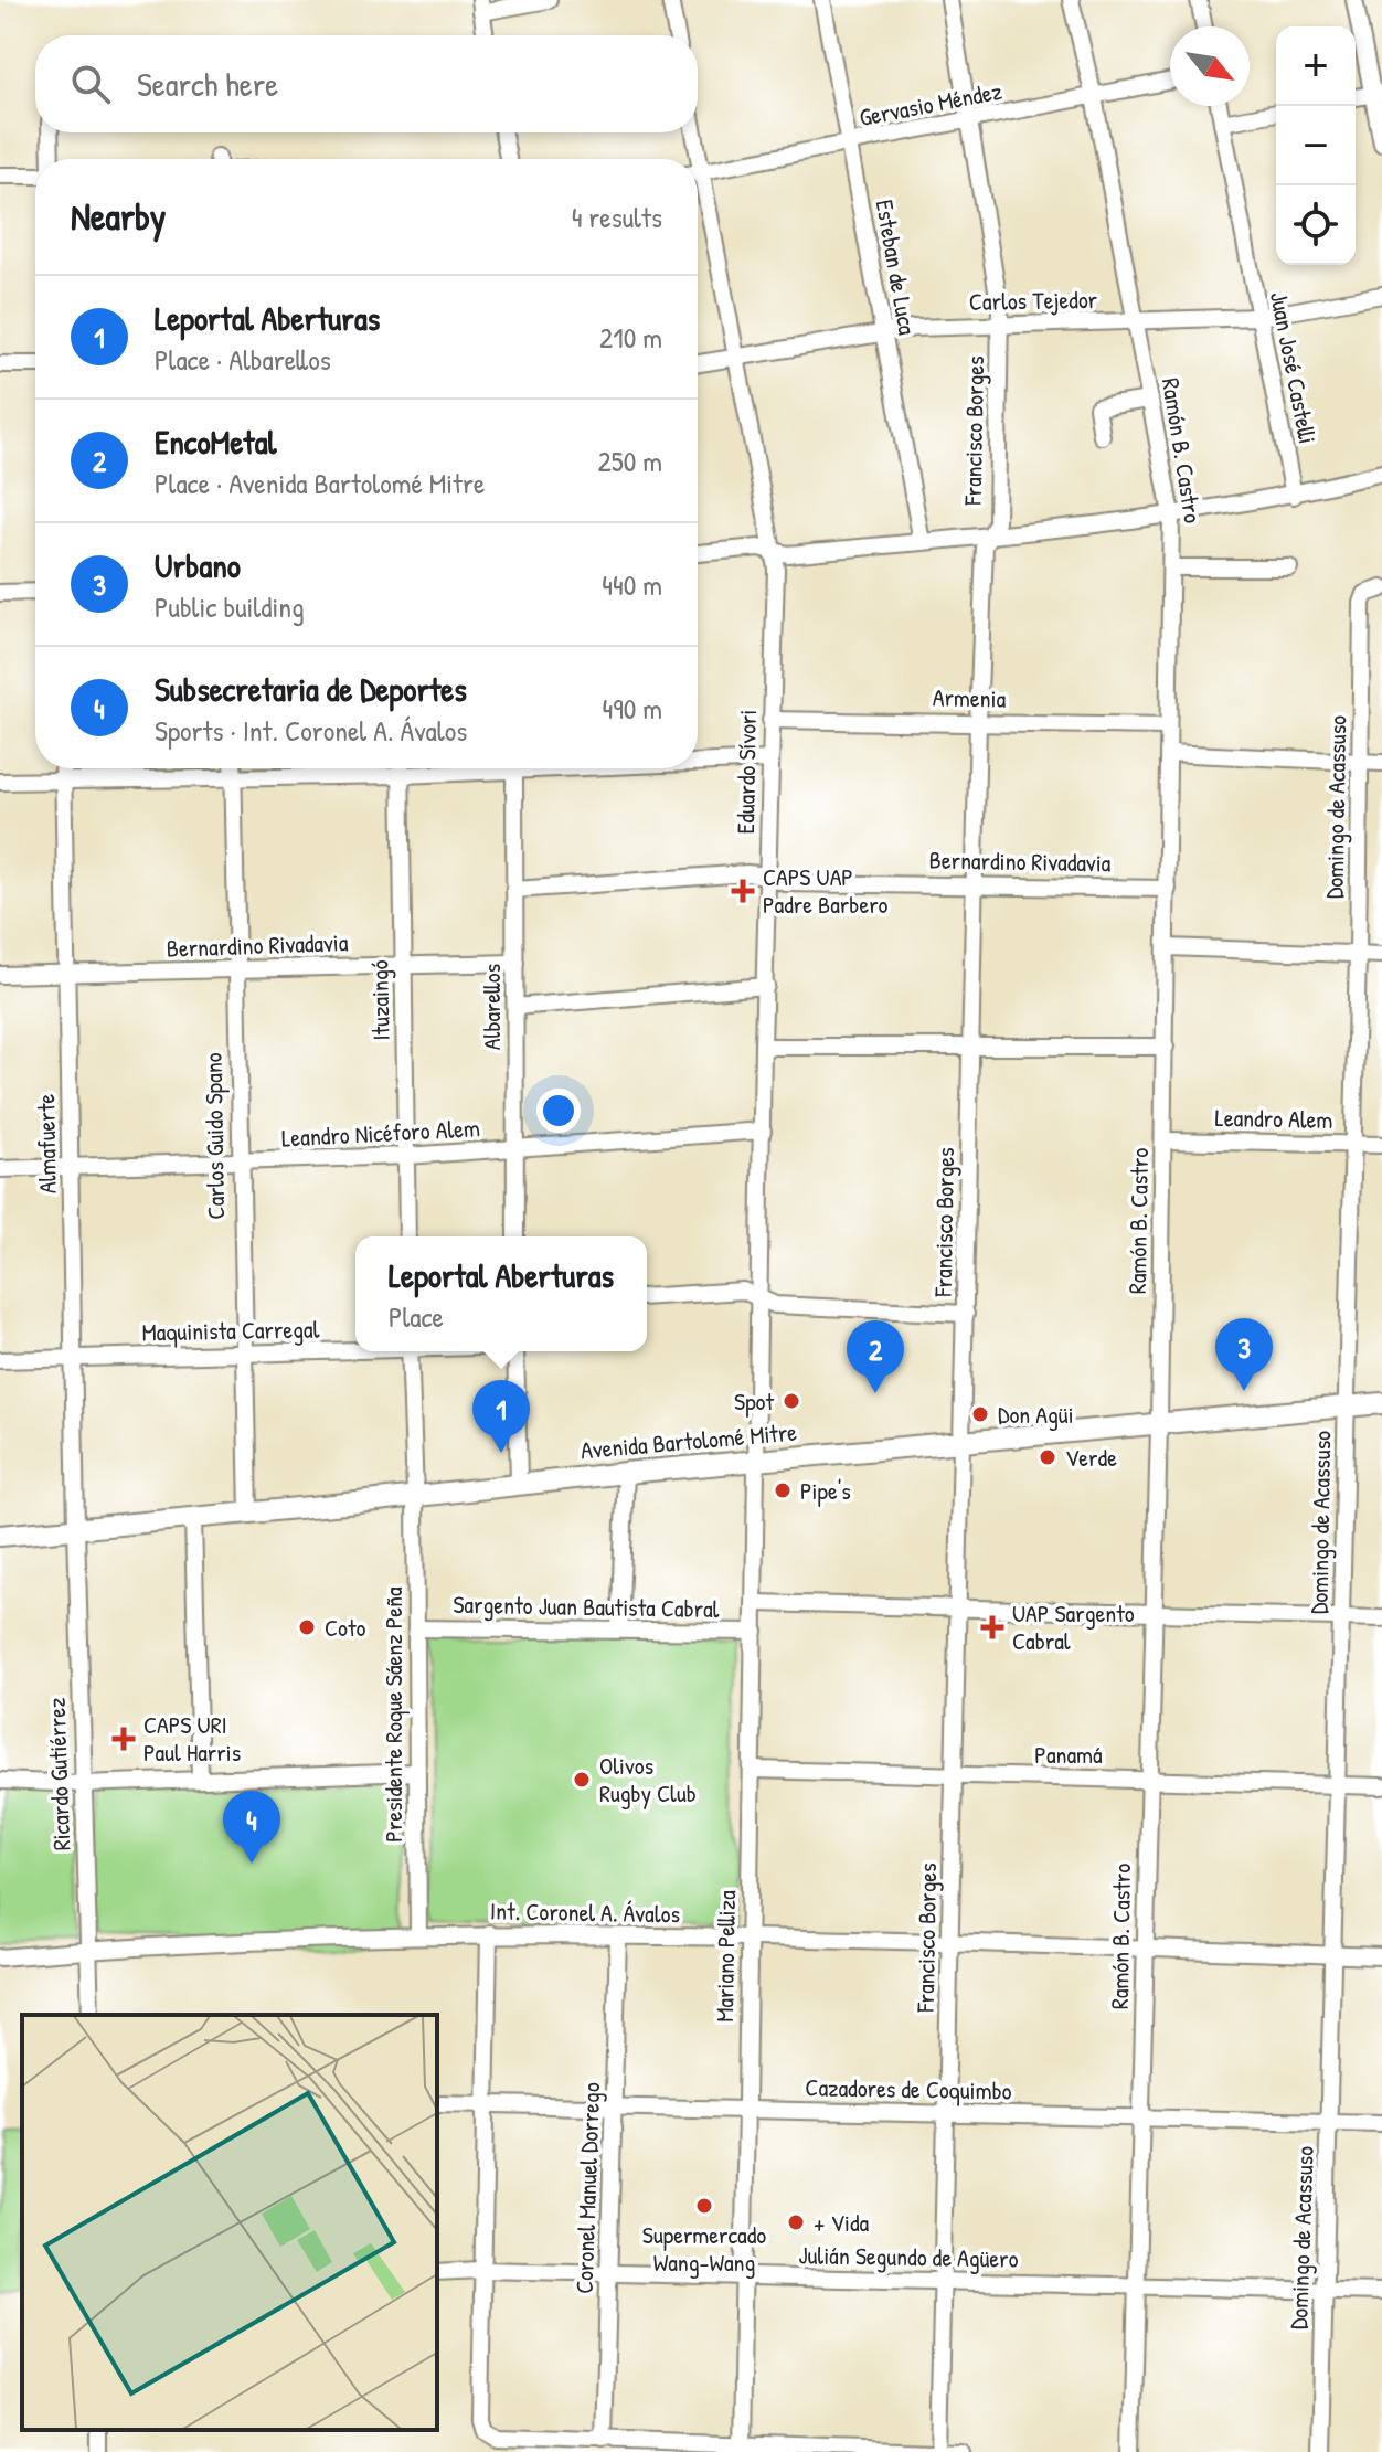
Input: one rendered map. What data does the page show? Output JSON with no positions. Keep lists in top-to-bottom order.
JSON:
{
  "streets": {
    "main road": ["Avenida Bartolomé Mitre"],
    "street": [
      "Gervasio Méndez",
      "Esteban de Luca",
      "Carlos Tejedor",
      "Juan José Castelli",
      "Francisco Borges",
      "Ramón B. Castro",
      "Armenia",
      "Eduardo Sívori",
      "Domingo de Acassuso",
      "Bernardino Rivadavia",
      "Ituzaingó",
      "Albarellos",
      "Leandro Alem",
      "Leandro Nicéforo Alem",
      "Carlos Guido Spano",
      "Almafuerte",
      "Maquinista Carregal",
      "Sargento Juan Bautista Cabral",
      "Presidente Roque Sáenz Peña",
      "Panamá",
      "Ricardo Gutiérrez",
      "Int. Coronel A. Ávalos",
      "Mariano Pelliza",
      "Cazadores de Coquimbo",
      "Coronel Manuel Dorrego",
      "Julián Segundo de Agüero"
    ]
  },
  "crossings": [
    ["Gervasio Méndez", "Esteban de Luca"],
    ["Gervasio Méndez", "Francisco Borges"],
    ["Gervasio Méndez", "Ramón B. Castro"],
    ["Esteban de Luca", "Carlos Tejedor"],
    ["Carlos Tejedor", "Juan José Castelli"],
    ["Carlos Tejedor", "Francisco Borges"],
    ["Carlos Tejedor", "Ramón B. Castro"],
    ["Carlos Tejedor", "Eduardo Sívori"],
    ["Francisco Borges", "Armenia"],
    ["Francisco Borges", "Bernardino Rivadavia"],
    ["Francisco Borges", "Avenida Bartolomé Mitre"],
    ["Francisco Borges", "Sargento Juan Bautista Cabral"],
    ["Francisco Borges", "Panamá"],
    ["Francisco Borges", "Int. Coronel A. Ávalos"],
    ["Francisco Borges", "Cazadores de Coquimbo"],
    ["Francisco Borges", "Julián Segundo de Agüero"],
    ["Ramón B. Castro", "Armenia"],
    ["Ramón B. Castro", "Bernardino Rivadavia"],
    ["Ramón B. Castro", "Leandro Alem"],
    ["Ramón B. Castro", "Avenida Bartolomé Mitre"],
    ["Ramón B. Castro", "Sargento Juan Bautista Cabral"],
    ["Ramón B. Castro", "Panamá"],
    ["Ramón B. Castro", "Int. Coronel A. Ávalos"],
    ["Ramón B. Castro", "Cazadores de Coquimbo"],
    ["Ramón B. Castro", "Julián Segundo de Agüero"],
    ["Armenia", "Eduardo Sívori"],
    ["Eduardo Sívori", "Bernardino Rivadavia"],
    ["Eduardo Sívori", "Leandro Nicéforo Alem"],
    ["Eduardo Sívori", "Avenida Bartolomé Mitre"],
    ["Eduardo Sívori", "Mariano Pelliza"],
    ["Domingo de Acassuso", "Leandro Alem"],
    ["Domingo de Acassuso", "Avenida Bartolomé Mitre"],
    ["Domingo de Acassuso", "Sargento Juan Bautista Cabral"],
    ["Domingo de Acassuso", "Panamá"],
    ["Domingo de Acassuso", "Int. Coronel A. Ávalos"],
    ["Domingo de Acassuso", "Cazadores de Coquimbo"],
    ["Domingo de Acassuso", "Julián Segundo de Agüero"],
    ["Bernardino Rivadavia", "Ituzaingó"],
    ["Bernardino Rivadavia", "Albarellos"],
    ["Bernardino Rivadavia", "Carlos Guido Spano"],
    ["Bernardino Rivadavia", "Almafuerte"],
    ["Ituzaingó", "Leandro Nicéforo Alem"],
    ["Albarellos", "Leandro Nicéforo Alem"],
    ["Leandro Nicéforo Alem", "Carlos Guido Spano"],
    ["Leandro Nicéforo Alem", "Almafuerte"],
    ["Carlos Guido Spano", "Maquinista Carregal"],
    ["Carlos Guido Spano", "Avenida Bartolomé Mitre"],
    ["Almafuerte", "Maquinista Carregal"],
    ["Almafuerte", "Avenida Bartolomé Mitre"],
    ["Almafuerte", "Ricardo Gutiérrez"],
    ["Avenida Bartolomé Mitre", "Presidente Roque Sáenz Peña"],
    ["Avenida Bartolomé Mitre", "Ricardo Gutiérrez"],
    ["Avenida Bartolomé Mitre", "Mariano Pelliza"],
    ["Sargento Juan Bautista Cabral", "Presidente Roque Sáenz Peña"],
    ["Sargento Juan Bautista Cabral", "Mariano Pelliza"],
    ["Presidente Roque Sáenz Peña", "Int. Coronel A. Ávalos"],
    ["Panamá", "Mariano Pelliza"],
    ["Ricardo Gutiérrez", "Int. Coronel A. Ávalos"],
    ["Int. Coronel A. Ávalos", "Mariano Pelliza"],
    ["Int. Coronel A. Ávalos", "Coronel Manuel Dorrego"],
    ["Mariano Pelliza", "Cazadores de Coquimbo"],
    ["Mariano Pelliza", "Julián Segundo de Agüero"],
    ["Cazadores de Coquimbo", "Coronel Manuel Dorrego"],
    ["Coronel Manuel Dorrego", "Julián Segundo de Agüero"]
  ],
  "places": {
    "health": ["CAPS UAP Padre Barbero", "UAP Sargento Cabral", "CAPS URI Paul Harris"],
    "other": [
      "Spot",
      "Don Agüi",
      "Verde",
      "Pipe's",
      "Coto",
      "Olivos Rugby Club",
      "Supermercado Wang-Wang",
      "+ Vida"
    ]
  },
  "north": "bottom right",
  "page": {
    "map_buttons": ["+", "−"],
    "search": "Search here",
    "heading": ["Nearby", "4 results"],
    "list": [
      {
        "mark": "1",
        "name": "Leportal Aberturas",
        "note": "Place · Albarellos",
        "value": "210 m"
      },
      {
        "mark": "2",
        "name": "EncoMetal",
        "note": "Place · Avenida Bartolomé Mitre",
        "value": "250 m"
      },
      {
        "mark": "3",
        "name": "Urbano",
        "note": "Public building",
        "value": "440 m"
      },
      {
        "mark": "4",
        "name": "Subsecretaria de Deportes",
        "note": "Sports · Int. Coronel A. Ávalos",
        "value": "490 m"
      }
    ],
    "popup": ["Leportal Aberturas", "Place"],
    "pins": [
      "3",
      "2",
      "1",
      "4"
    ]
  }
}
